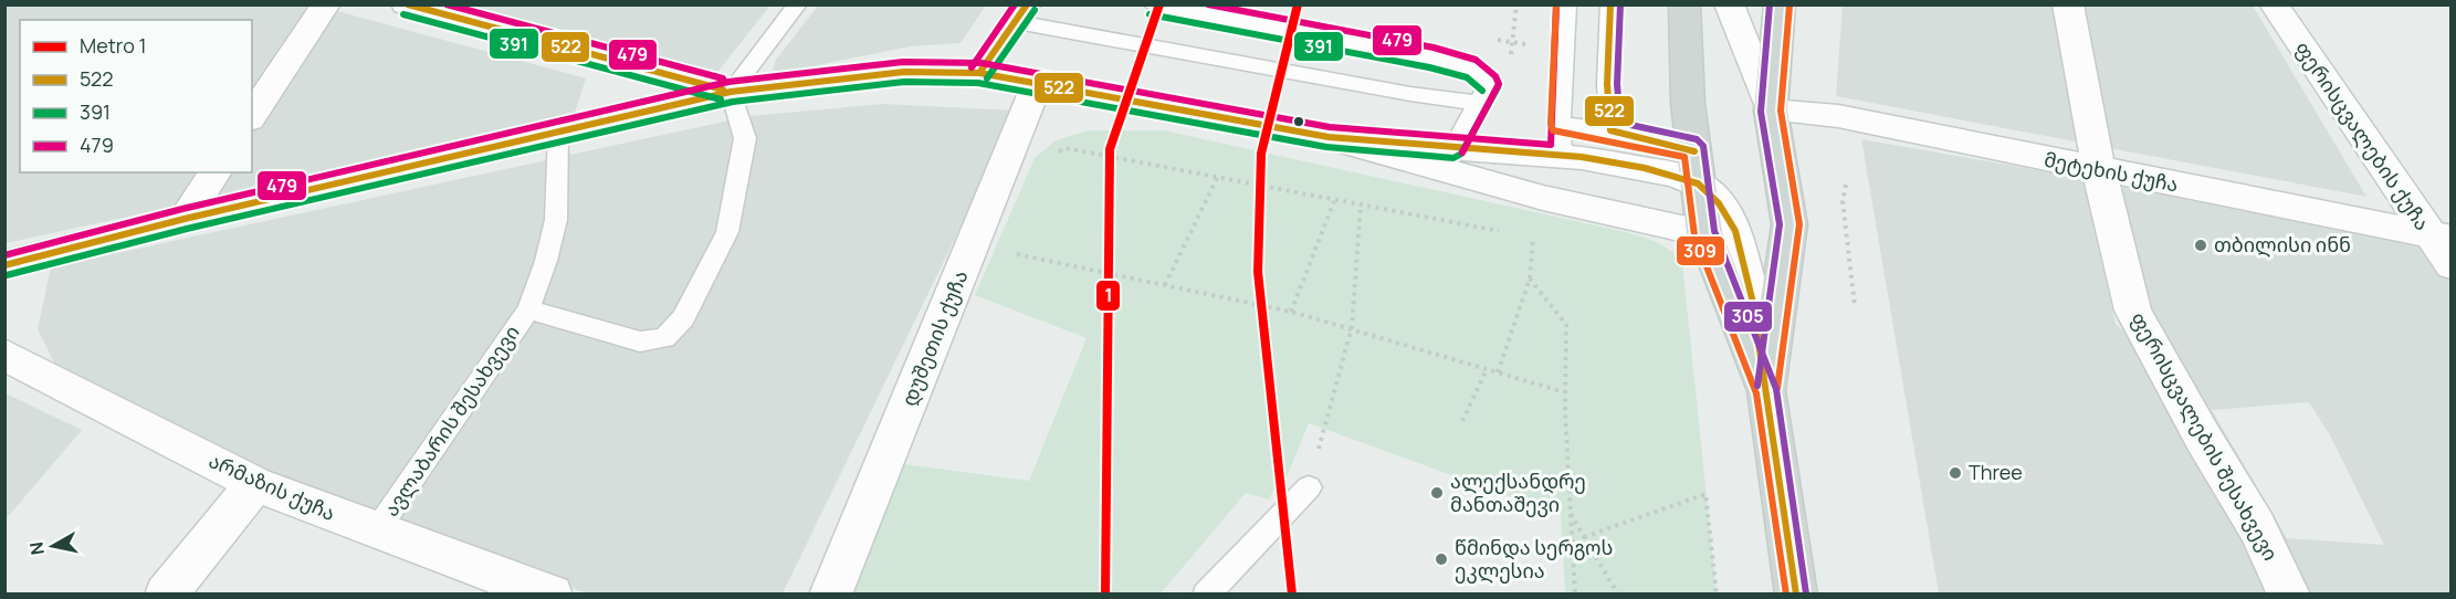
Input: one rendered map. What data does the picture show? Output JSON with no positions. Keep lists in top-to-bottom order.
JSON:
{
  "streets": {
    "street": [
      "ფერისცვალების ქუჩა",
      "მეტეხის ქუჩა",
      "დუშეთის ქუჩა",
      "ფერისცვალების შესახვევი",
      "არმაზის ქუჩა"
    ],
    "lane": ["ავლაბარის შესახვევი"]
  },
  "crossings": [
    ["ფერისცვალების ქუჩა", "მეტეხის ქუჩა"],
    ["მეტეხის ქუჩა", "ფერისცვალების შესახვევი"],
    ["ავლაბარის შესახვევი", "არმაზის ქუჩა"]
  ],
  "places": [
    "თბილისი ინნ",
    "Three",
    "ალექსანდრე მანთაშევი",
    "წმინდა სერგოს ეკლესია"
  ],
  "lines": [
    "metro line 1",
    "transit line 522",
    "transit line 479",
    "transit line 309",
    "transit line 305",
    "transit line 391"
  ],
  "legend": [
    "Metro 1",
    "522",
    "391",
    "479"
  ],
  "north": "left"
}
